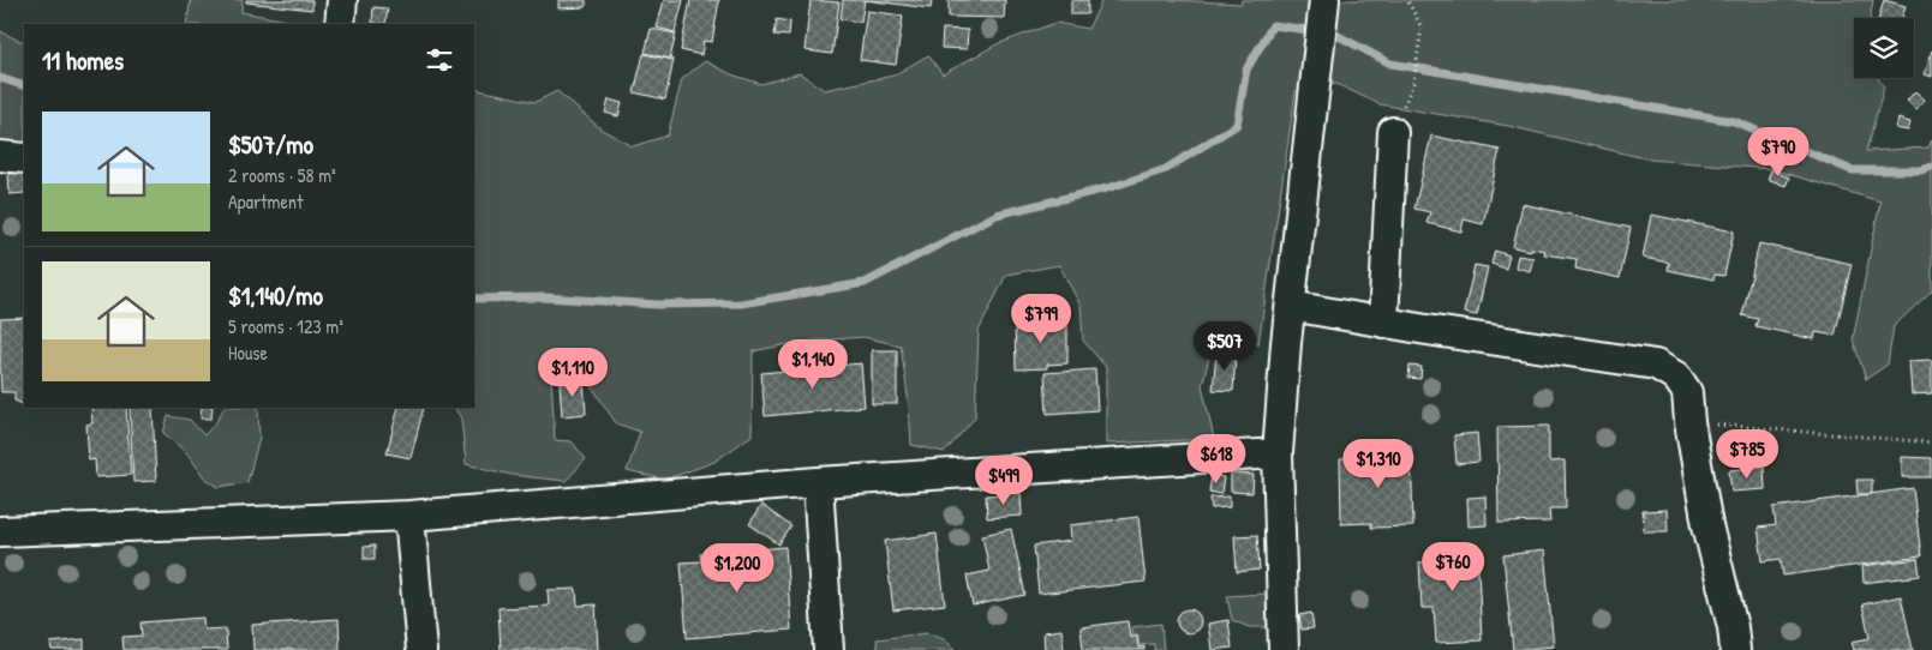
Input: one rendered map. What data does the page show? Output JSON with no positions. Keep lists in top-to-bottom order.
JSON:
{
  "page": {
    "heading": "11 homes",
    "list": [
      {
        "name": "$507/mo",
        "note": "2 rooms · 58 m² · Apartment"
      },
      {
        "name": "$1,140/mo",
        "note": "5 rooms · 123 m² · House"
      }
    ],
    "price": [
      "$790",
      "$799",
      "$507",
      "$1,140",
      "$1,110",
      "$785",
      "$618",
      "$1,310",
      "$499",
      "$760",
      "$1,200"
    ]
  }
}
